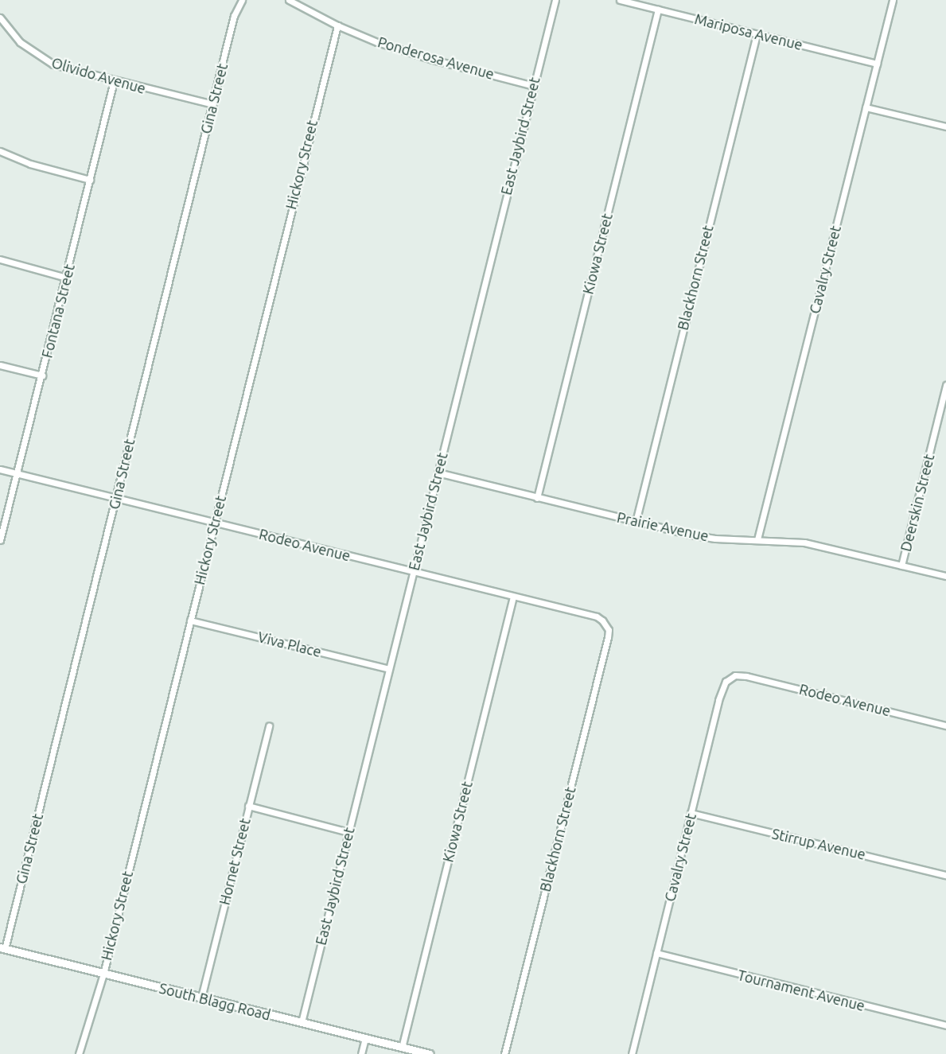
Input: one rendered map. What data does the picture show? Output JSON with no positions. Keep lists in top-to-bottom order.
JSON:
{
  "streets": {
    "main road": ["South Blagg Road"],
    "street": [
      "Mariposa Avenue",
      "Ponderosa Avenue",
      "Olivido Avenue",
      "Gina Street",
      "East Jaybird Street",
      "Hickory Street",
      "Kiowa Street",
      "Cavalry Street",
      "Blackhorn Street",
      "Fontana Street",
      "Deerskin Street",
      "Prairie Avenue",
      "Rodeo Avenue",
      "Viva Place",
      "Stirrup Avenue",
      "Hornet Street",
      "Tournament Avenue"
    ]
  },
  "crossings": [
    ["Mariposa Avenue", "Kiowa Street"],
    ["Mariposa Avenue", "Cavalry Street"],
    ["Mariposa Avenue", "Blackhorn Street"],
    ["Ponderosa Avenue", "East Jaybird Street"],
    ["Ponderosa Avenue", "Hickory Street"],
    ["Olivido Avenue", "Gina Street"],
    ["Olivido Avenue", "Fontana Street"],
    ["Gina Street", "Rodeo Avenue"],
    ["Gina Street", "South Blagg Road"],
    ["East Jaybird Street", "Prairie Avenue"],
    ["East Jaybird Street", "Rodeo Avenue"],
    ["East Jaybird Street", "Viva Place"],
    ["East Jaybird Street", "South Blagg Road"],
    ["Hickory Street", "Rodeo Avenue"],
    ["Hickory Street", "Viva Place"],
    ["Hickory Street", "South Blagg Road"],
    ["Kiowa Street", "Prairie Avenue"],
    ["Kiowa Street", "Rodeo Avenue"],
    ["Kiowa Street", "South Blagg Road"],
    ["Cavalry Street", "Prairie Avenue"],
    ["Cavalry Street", "Rodeo Avenue"],
    ["Cavalry Street", "Stirrup Avenue"],
    ["Cavalry Street", "Tournament Avenue"],
    ["Blackhorn Street", "Prairie Avenue"],
    ["Blackhorn Street", "Rodeo Avenue"],
    ["Fontana Street", "Rodeo Avenue"],
    ["Deerskin Street", "Prairie Avenue"],
    ["Hornet Street", "South Blagg Road"]
  ]
}
